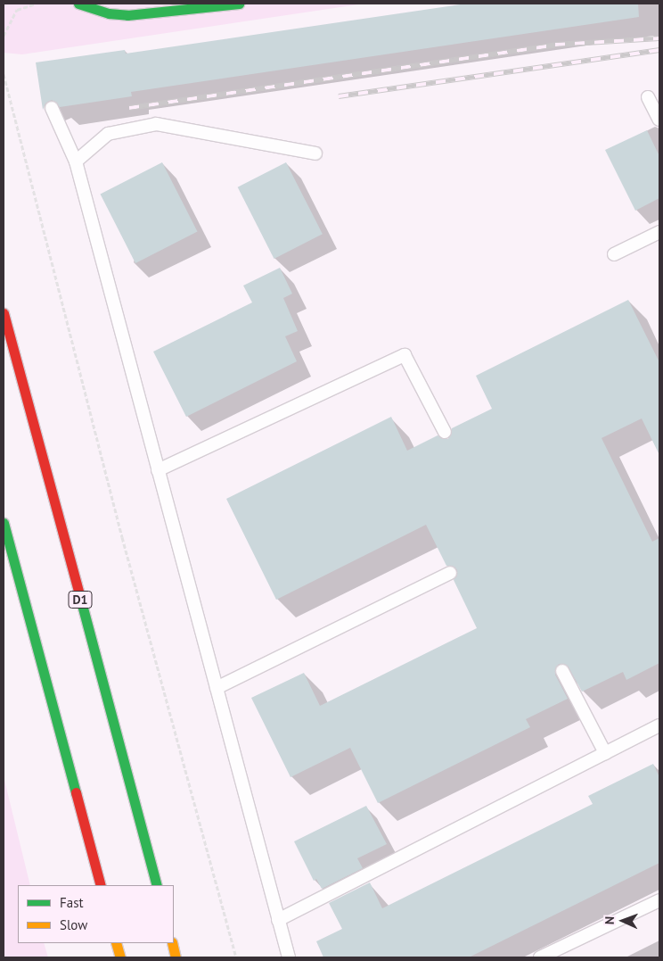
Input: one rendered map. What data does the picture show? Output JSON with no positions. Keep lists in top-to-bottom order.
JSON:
{
  "streets": {
    "main road": ["D1"]
  },
  "legend": ["Fast", "Slow"],
  "north": "left"
}
